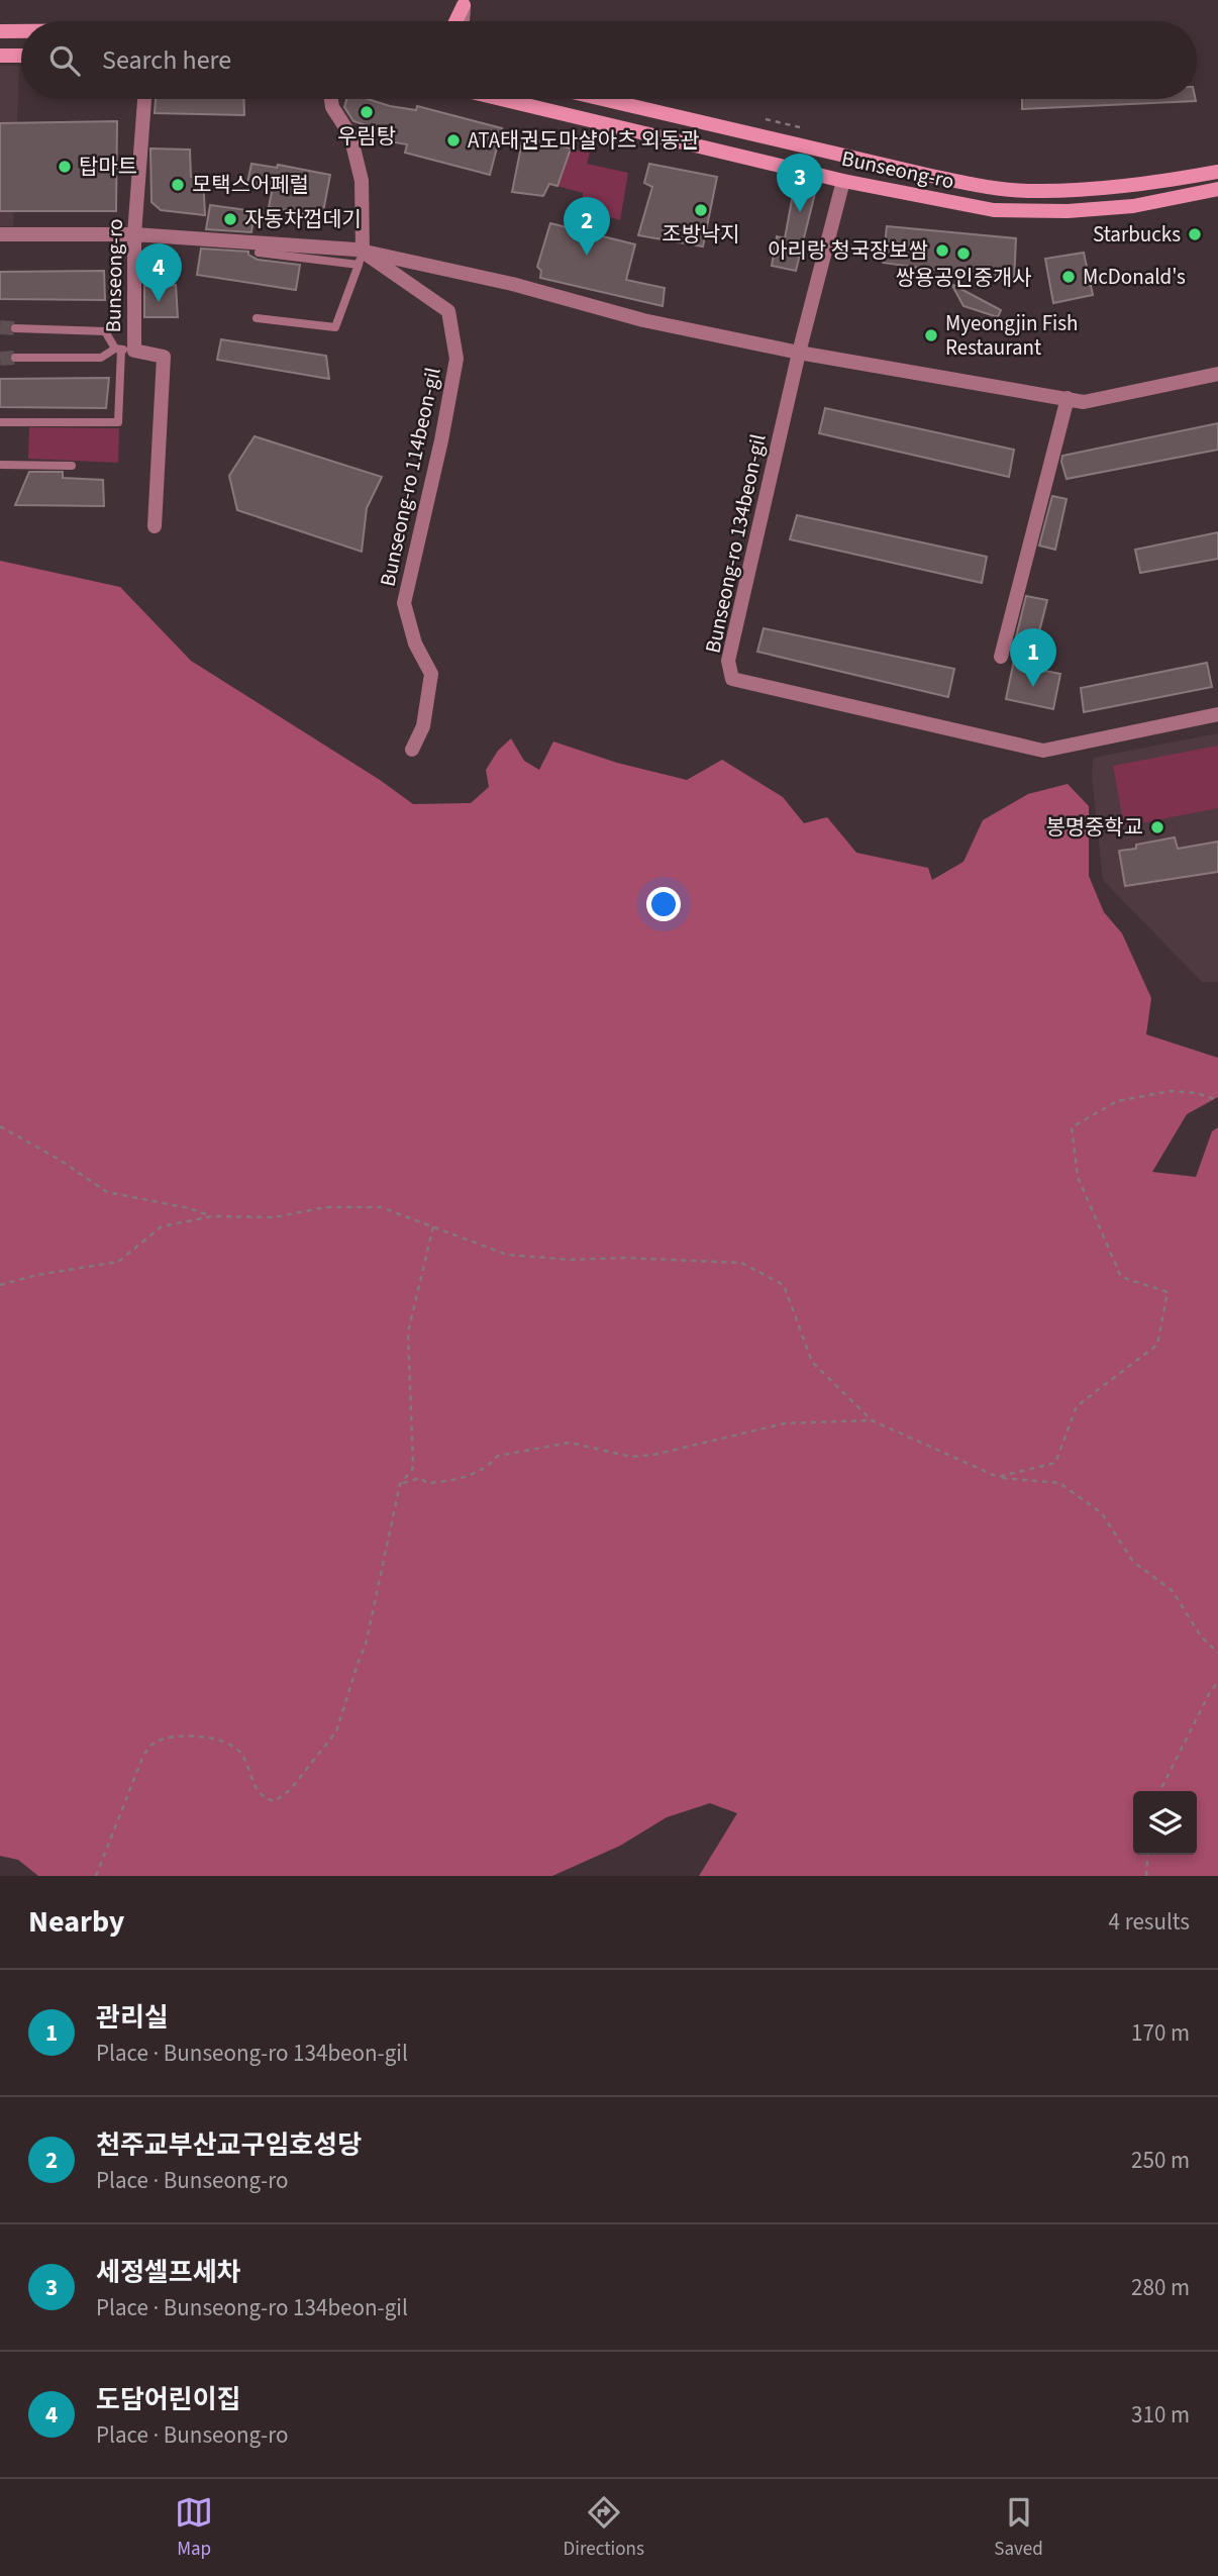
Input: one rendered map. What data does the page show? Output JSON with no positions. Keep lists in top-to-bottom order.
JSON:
{
  "streets": {
    "main road": ["Bunseong-ro"],
    "street": ["Bunseong-ro 114beon-gil", "Bunseong-ro 134beon-gil"]
  },
  "crossings": [
    ["Bunseong-ro", "Bunseong-ro 134beon-gil"]
  ],
  "places": [
    "우림탕",
    "ATA태권도마샬아츠 외동관",
    "탑마트",
    "모택스어페럴",
    "조방낙지",
    "자동차껍데기",
    "Starbucks",
    "아리랑 청국장보쌈",
    "쌍용공인중개사",
    "McDonald's",
    "Myeongjin Fish Restaurant",
    "봉명중학교"
  ],
  "page": {
    "search": "Search here",
    "pins": [
      "3",
      "2",
      "4",
      "1"
    ],
    "heading": ["Nearby", "4 results"],
    "list": [
      {
        "mark": "1",
        "name": "관리실",
        "note": "Place · Bunseong-ro 134beon-gil",
        "value": "170 m"
      },
      {
        "mark": "2",
        "name": "천주교부산교구임호성당",
        "note": "Place · Bunseong-ro",
        "value": "250 m"
      },
      {
        "mark": "3",
        "name": "세정셀프세차",
        "note": "Place · Bunseong-ro 134beon-gil",
        "value": "280 m"
      },
      {
        "mark": "4",
        "name": "도담어린이집",
        "note": "Place · Bunseong-ro",
        "value": "310 m"
      }
    ],
    "nav": ["Map", "Directions", "Saved"]
  }
}
